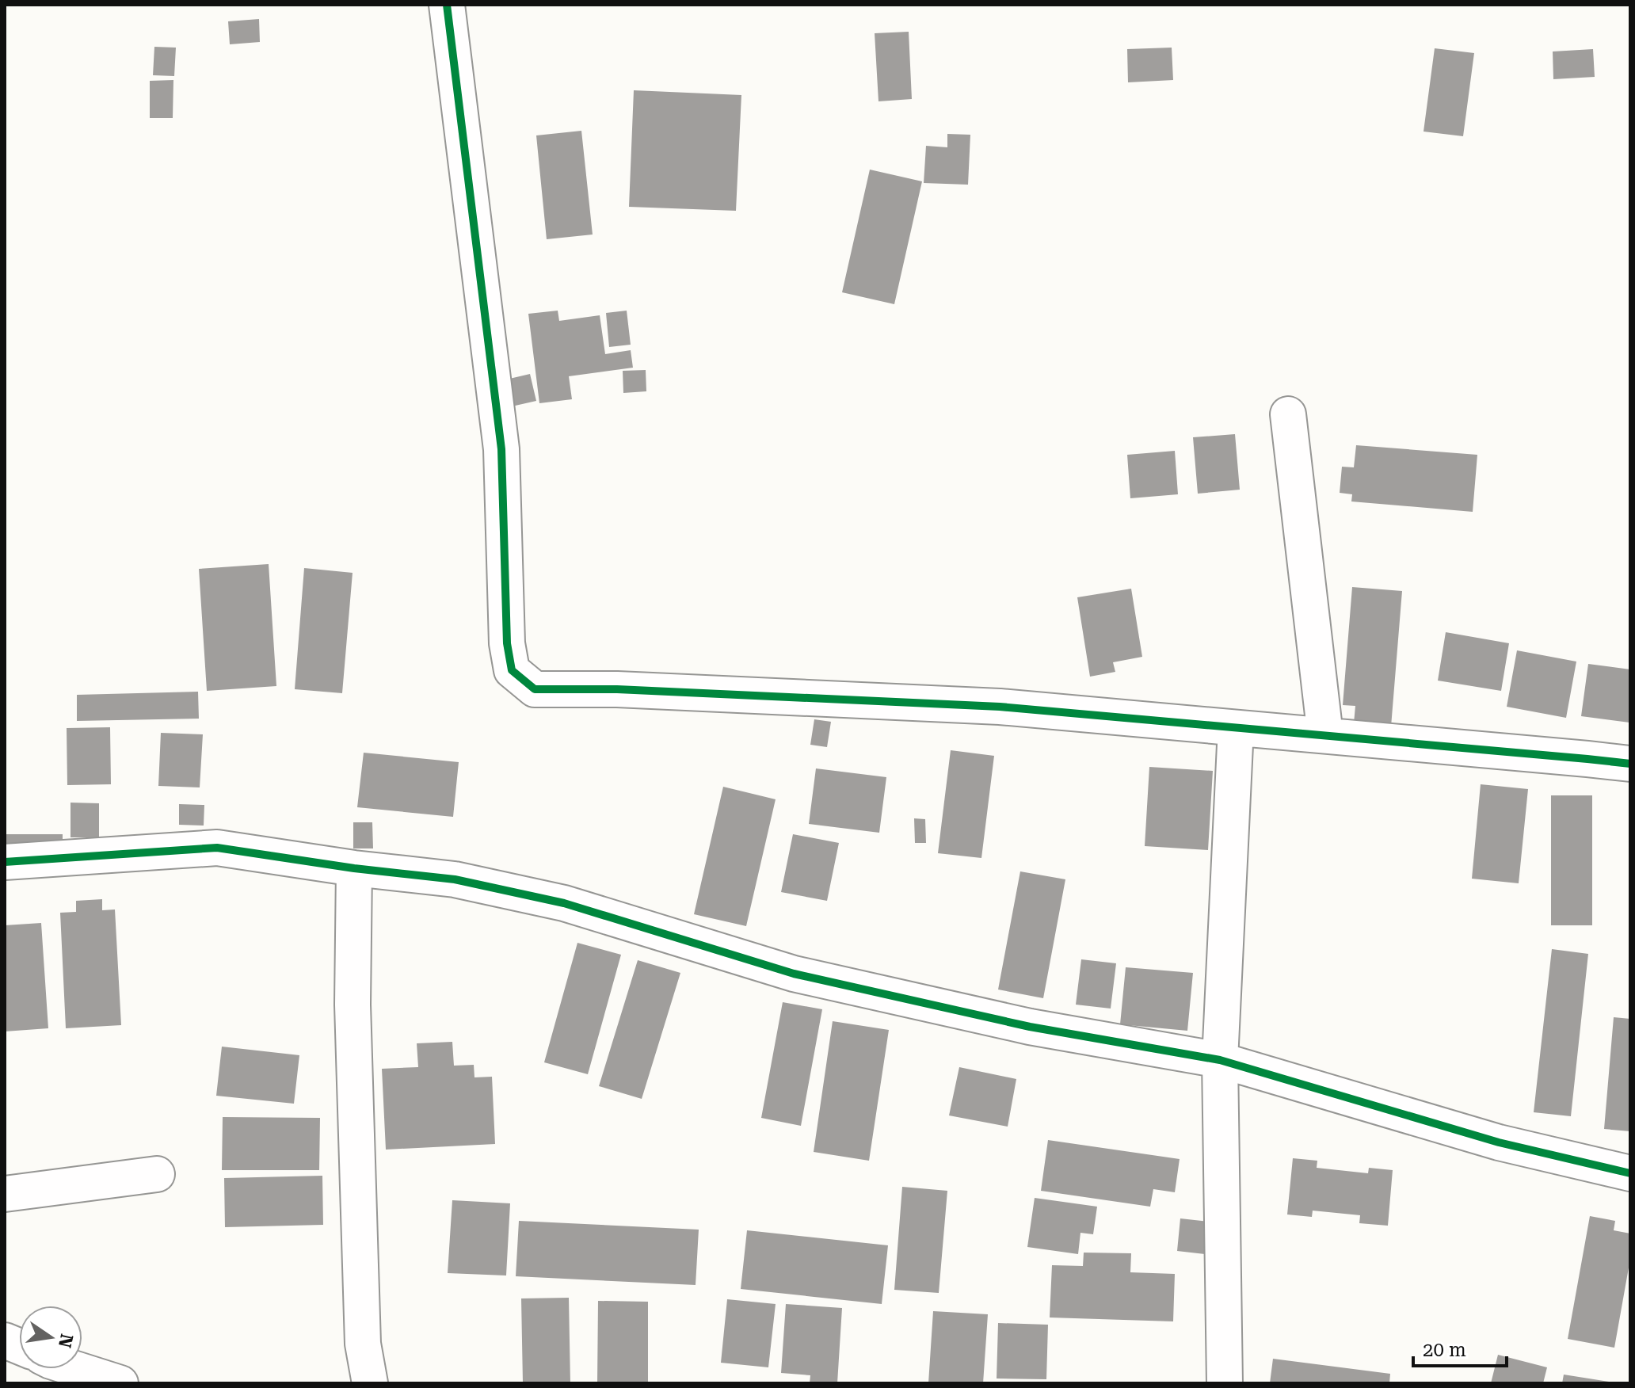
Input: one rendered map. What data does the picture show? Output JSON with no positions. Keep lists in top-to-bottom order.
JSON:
{
  "scale_bar": "20 m",
  "north": "right"
}
